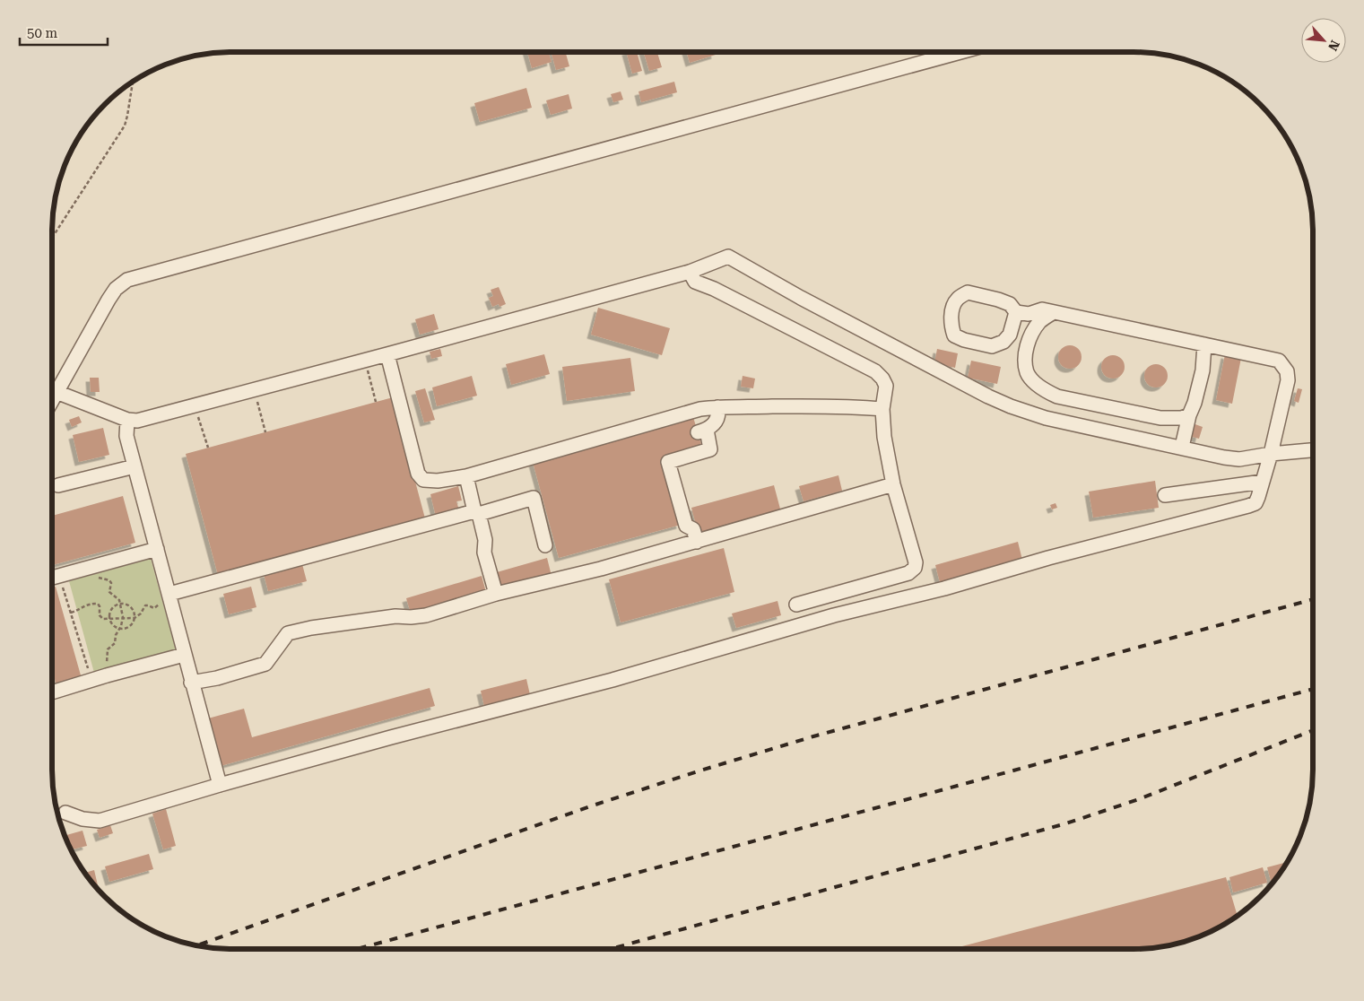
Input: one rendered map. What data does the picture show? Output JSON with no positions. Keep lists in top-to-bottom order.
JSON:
{
  "scale_bar": "50 m",
  "north": "bottom right"
}
